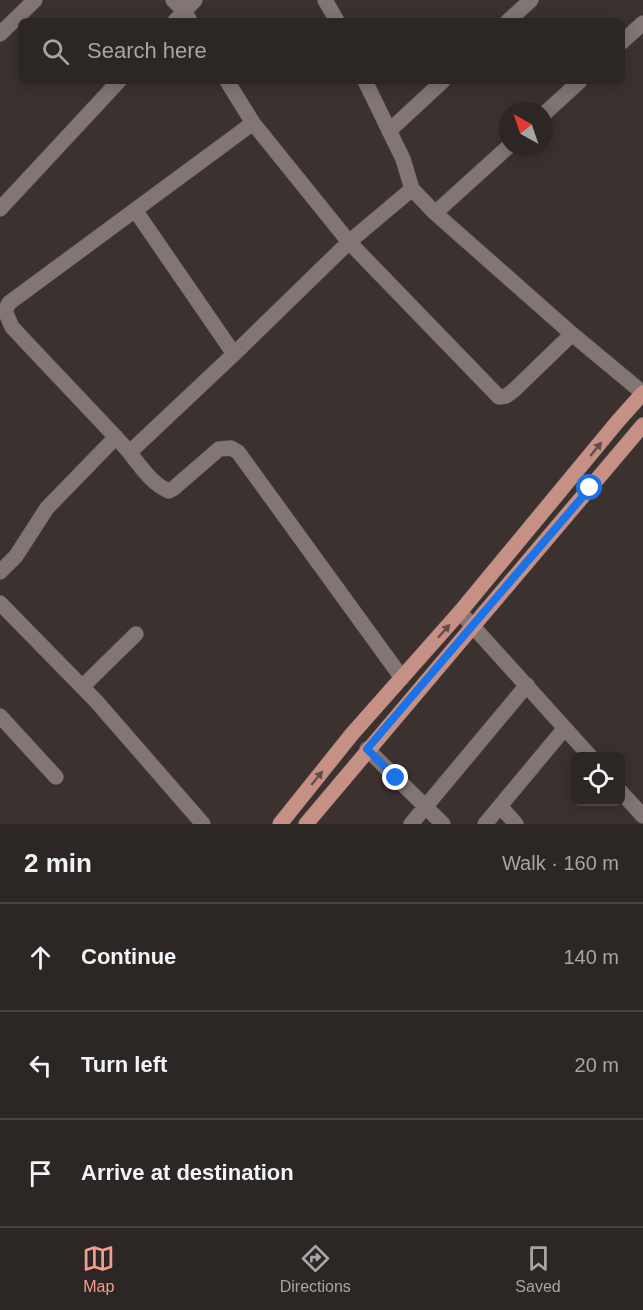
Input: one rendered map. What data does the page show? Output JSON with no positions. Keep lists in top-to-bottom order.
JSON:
{
  "north": "top left",
  "page": {
    "search": "Search here",
    "heading": ["2 min", "Walk · 160 m"],
    "list": [
      ["Continue", "140 m"],
      ["Turn left", "20 m"],
      "Arrive at destination"
    ],
    "nav": ["Map", "Directions", "Saved"]
  }
}
